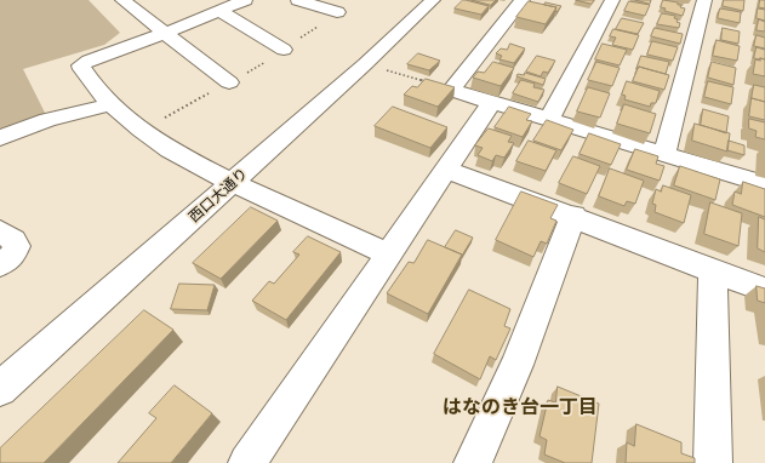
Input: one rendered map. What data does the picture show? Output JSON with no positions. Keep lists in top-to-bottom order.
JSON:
{
  "streets": {
    "street": ["西口大通り"]
  },
  "districts": ["はなのき台一丁目"]
}
